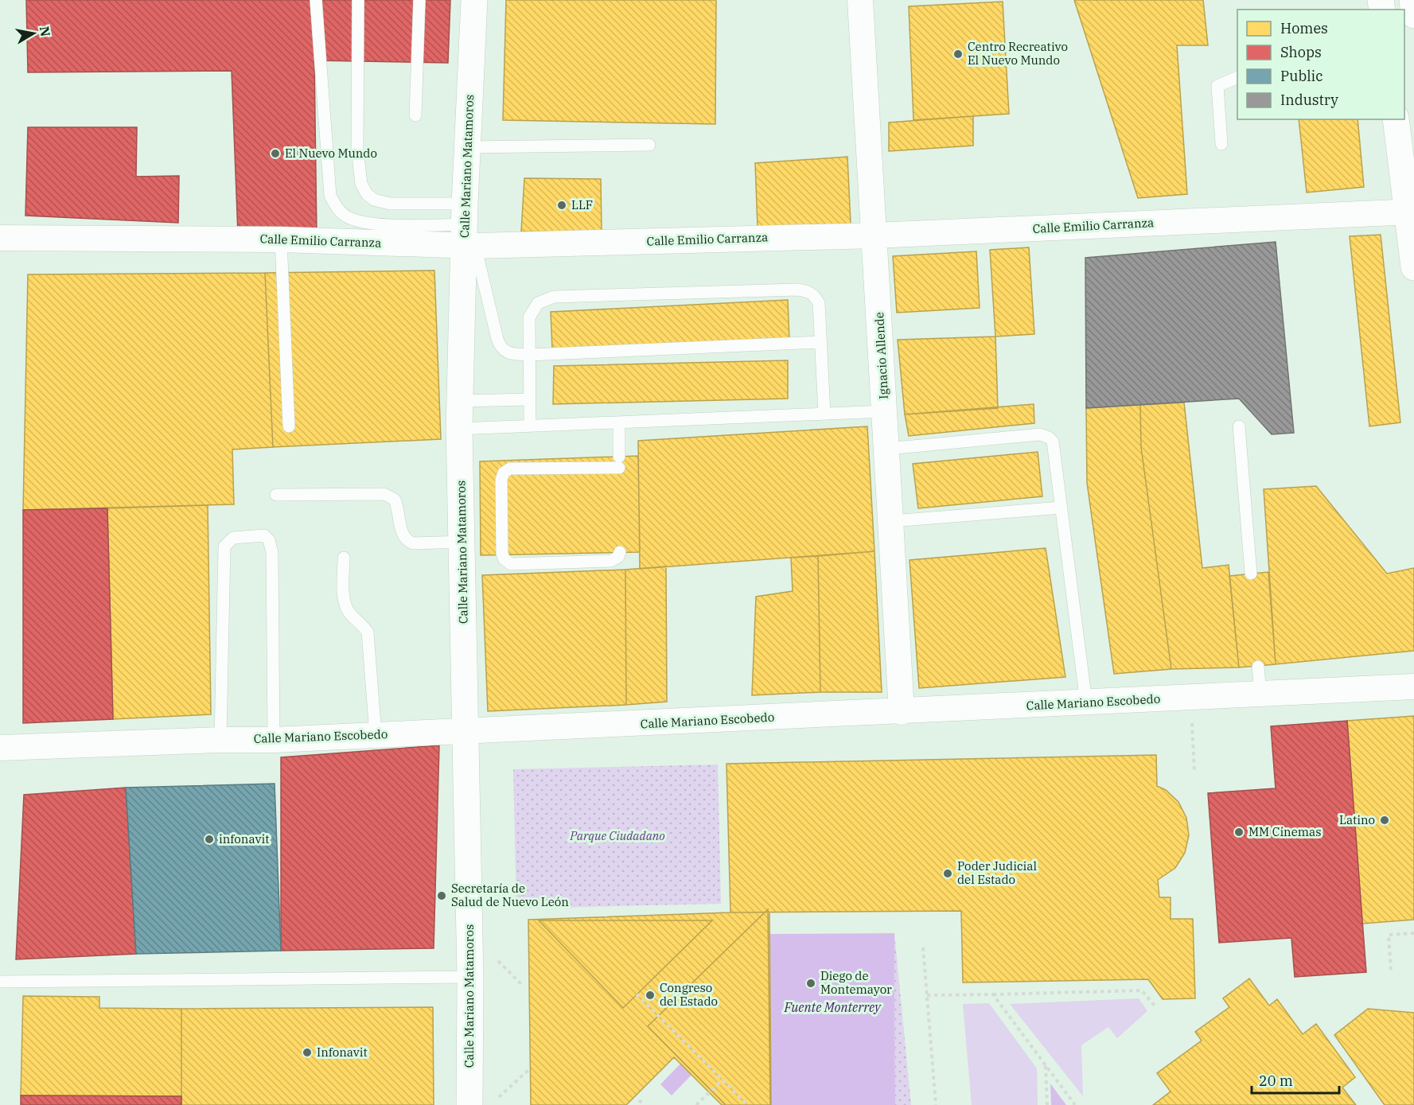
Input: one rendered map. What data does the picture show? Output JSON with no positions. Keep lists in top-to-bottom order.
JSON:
{
  "streets": {
    "street": [
      "Calle Mariano Matamoros",
      "Calle Emilio Carranza",
      "Ignacio Allende",
      "Calle Mariano Escobedo"
    ]
  },
  "crossings": [
    ["Calle Mariano Matamoros", "Calle Emilio Carranza"],
    ["Calle Mariano Matamoros", "Calle Mariano Escobedo"],
    ["Calle Emilio Carranza", "Ignacio Allende"],
    ["Ignacio Allende", "Calle Mariano Escobedo"]
  ],
  "water": ["Fuente Monterrey"],
  "parks": ["Parque Ciudadano"],
  "places": [
    "Centro Recreativo El Nuevo Mundo",
    "El Nuevo Mundo",
    "LLF",
    "Latino",
    "MM Cinemas",
    "infonavit",
    "Poder Judicial del Estado",
    "Secretaría de Salud de Nuevo León",
    "Diego de Montemayor",
    "Congreso del Estado",
    "Infonavit"
  ],
  "legend": [
    "Homes",
    "Shops",
    "Public",
    "Industry"
  ],
  "scale_bar": "20 m",
  "north": "right"
}
